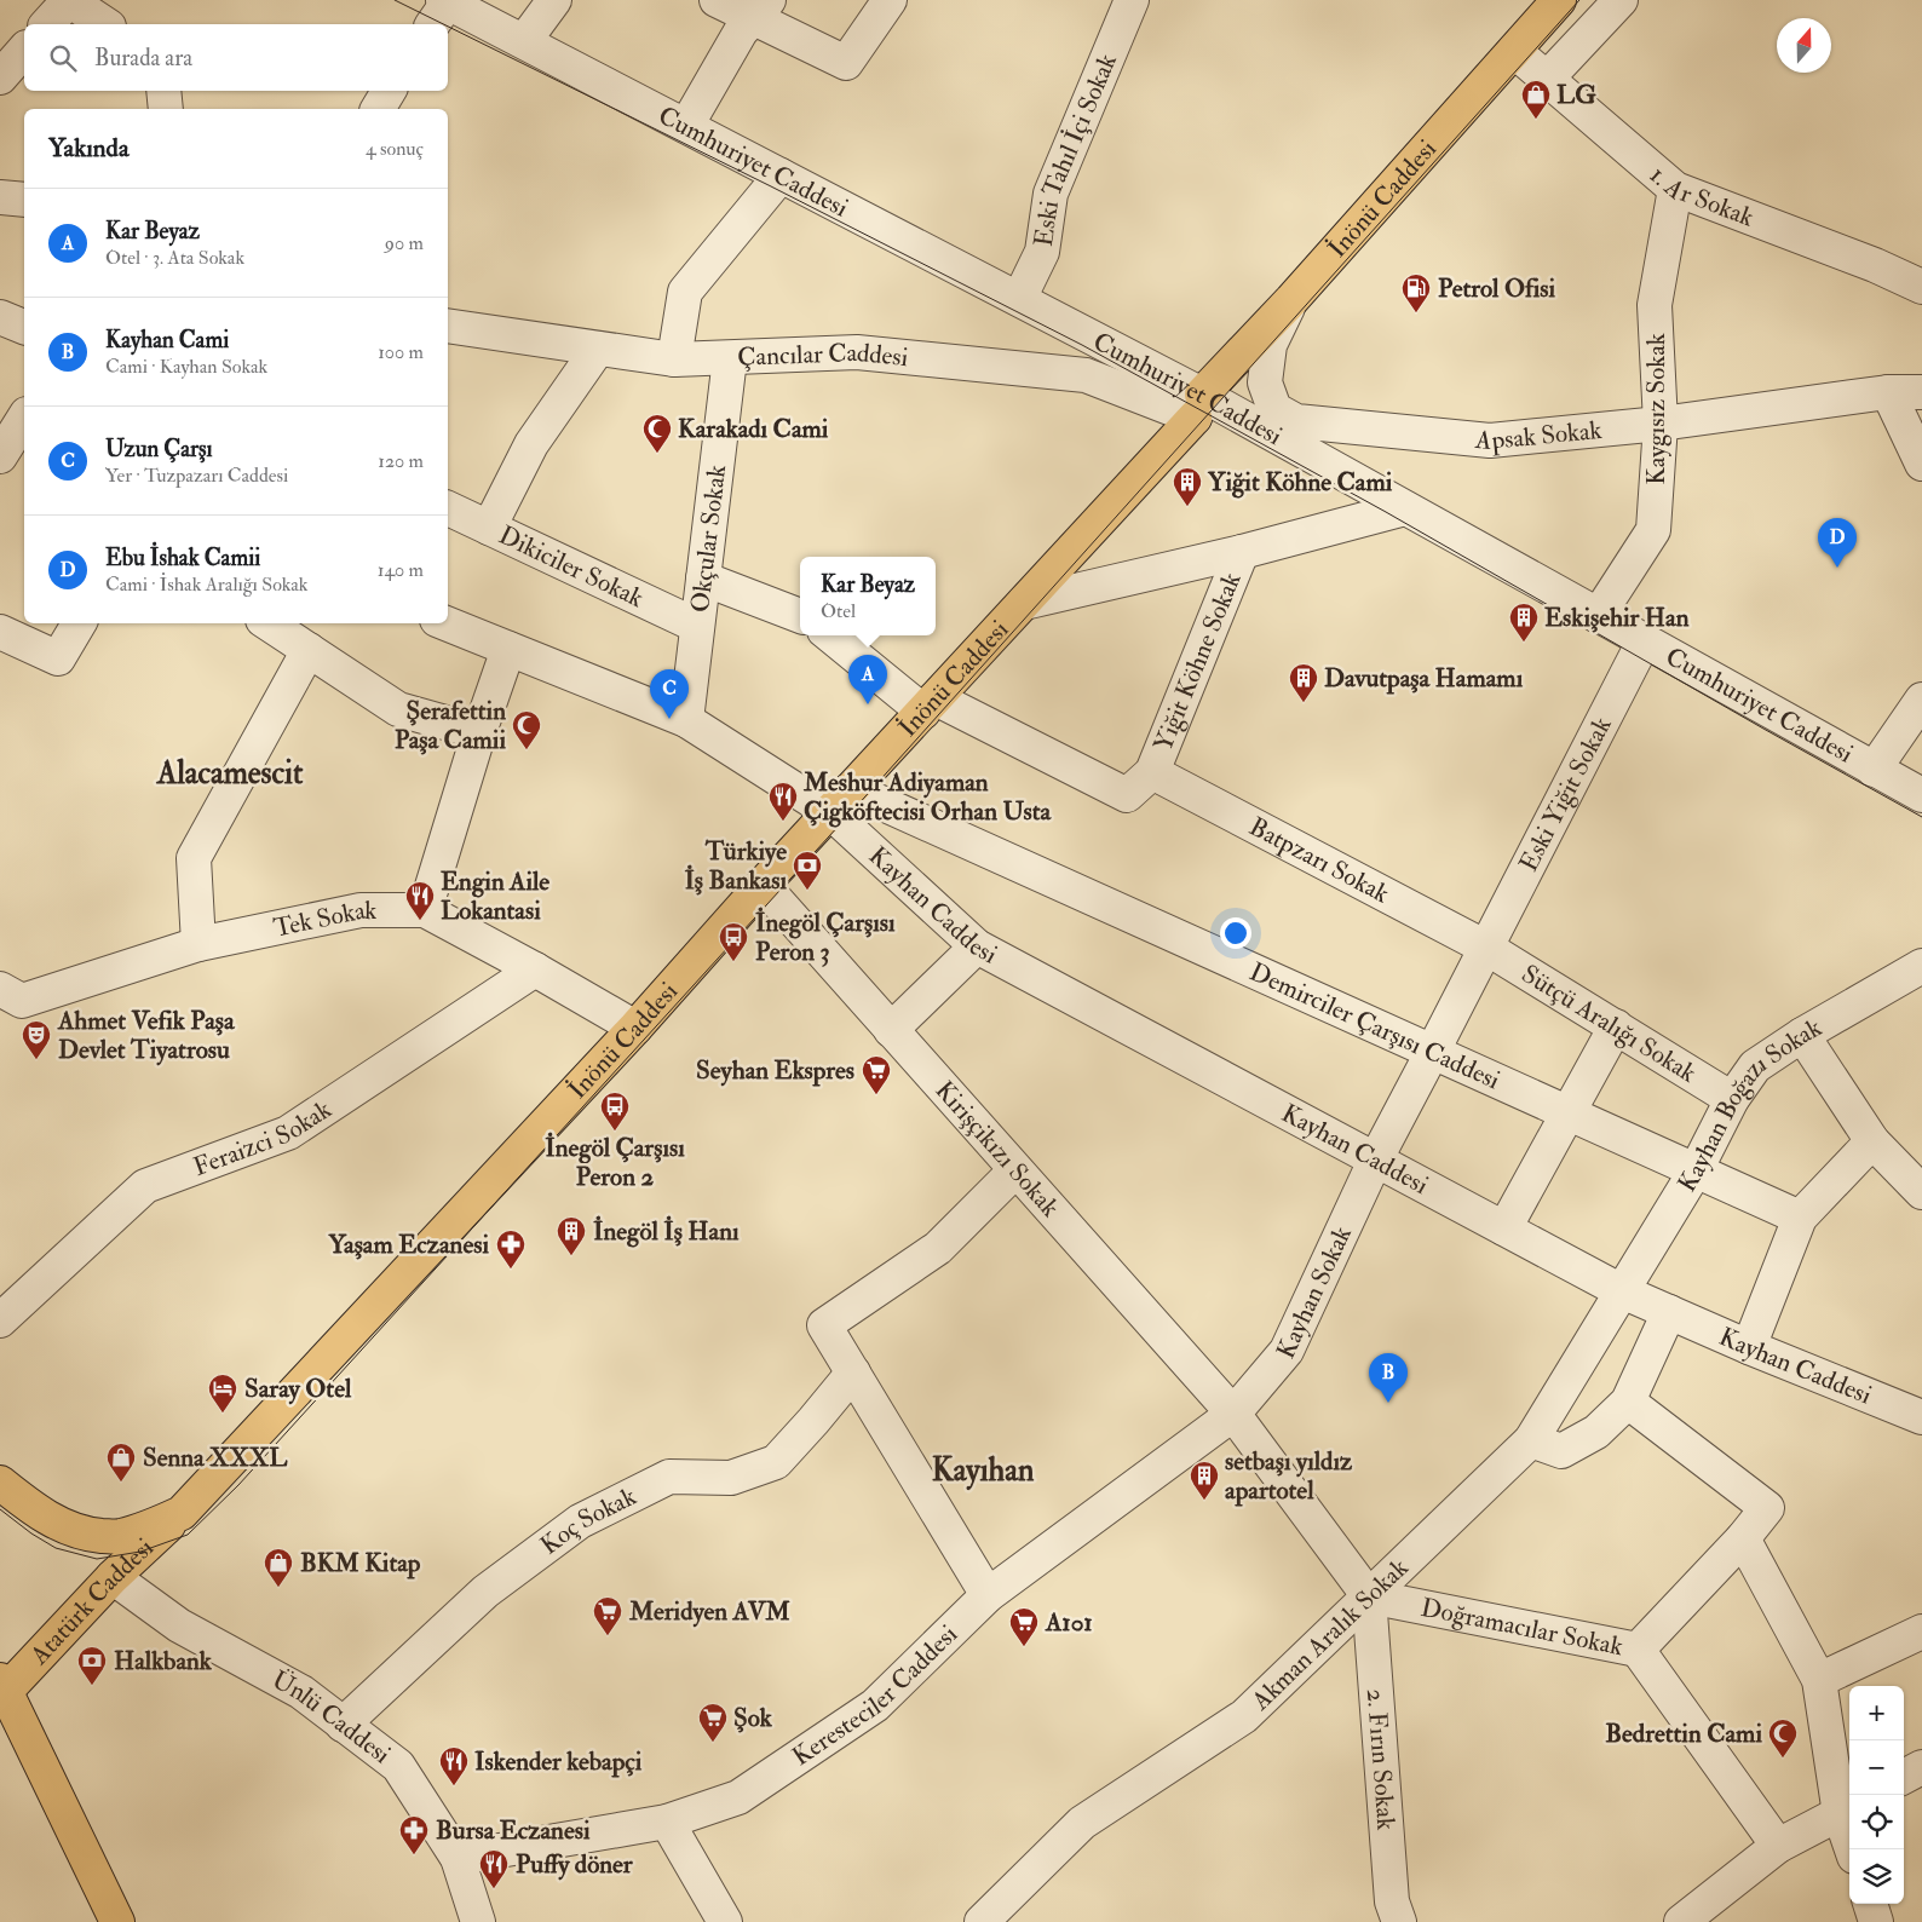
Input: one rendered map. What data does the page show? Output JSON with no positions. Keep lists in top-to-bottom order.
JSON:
{
  "streets": {
    "main road": ["İnönü Caddesi", "Atatürk Caddesi"],
    "street": [
      "Eski Tahıl İçi Sokak",
      "Cumhuriyet Caddesi",
      "1. Ar Sokak",
      "Çancılar Caddesi",
      "Kaygısız Sokak",
      "Apsak Sokak",
      "Okçular Sokak",
      "Dikiciler Sokak",
      "Yiğit Köhne Sokak",
      "Eski Yiğit Sokak",
      "Batpzarı Sokak",
      "Kayhan Caddesi",
      "Tek Sokak",
      "Sütçü Aralığı Sokak",
      "Demirciler Çarşısı Caddesi",
      "Kayhan Boğazı Sokak",
      "Feraizci Sokak",
      "Kirişçikızı Sokak",
      "Kayhan Sokak",
      "Koç Sokak",
      "Doğramacılar Sokak",
      "Akman Aralık Sokak",
      "Keresteciler Caddesi",
      "Ünlü Caddesi",
      "2. Fırın Sokak"
    ]
  },
  "crossings": [
    ["Eski Tahıl İçi Sokak", "Cumhuriyet Caddesi"],
    ["Cumhuriyet Caddesi", "İnönü Caddesi"],
    ["Cumhuriyet Caddesi", "Çancılar Caddesi"],
    ["Cumhuriyet Caddesi", "Kaygısız Sokak"],
    ["Cumhuriyet Caddesi", "Eski Yiğit Sokak"],
    ["1. Ar Sokak", "İnönü Caddesi"],
    ["1. Ar Sokak", "Kaygısız Sokak"],
    ["İnönü Caddesi", "Çancılar Caddesi"],
    ["İnönü Caddesi", "Apsak Sokak"],
    ["İnönü Caddesi", "Kayhan Caddesi"],
    ["İnönü Caddesi", "Tek Sokak"],
    ["İnönü Caddesi", "Demirciler Çarşısı Caddesi"],
    ["İnönü Caddesi", "Kirişçikızı Sokak"],
    ["İnönü Caddesi", "Atatürk Caddesi"],
    ["Çancılar Caddesi", "Okçular Sokak"],
    ["Kaygısız Sokak", "Apsak Sokak"],
    ["Okçular Sokak", "Dikiciler Sokak"],
    ["Yiğit Köhne Sokak", "Batpzarı Sokak"],
    ["Eski Yiğit Sokak", "Batpzarı Sokak"],
    ["Eski Yiğit Sokak", "Sütçü Aralığı Sokak"],
    ["Eski Yiğit Sokak", "Demirciler Çarşısı Caddesi"],
    ["Eski Yiğit Sokak", "Kayhan Sokak"],
    ["Batpzarı Sokak", "Sütçü Aralığı Sokak"],
    ["Kayhan Caddesi", "Demirciler Çarşısı Caddesi"],
    ["Kayhan Caddesi", "Kayhan Boğazı Sokak"],
    ["Kayhan Caddesi", "Kayhan Sokak"],
    ["Kayhan Caddesi", "Akman Aralık Sokak"],
    ["Tek Sokak", "Feraizci Sokak"],
    ["Sütçü Aralığı Sokak", "Kayhan Boğazı Sokak"],
    ["Demirciler Çarşısı Caddesi", "Kayhan Boğazı Sokak"],
    ["Demirciler Çarşısı Caddesi", "Kayhan Sokak"],
    ["Kayhan Boğazı Sokak", "Akman Aralık Sokak"],
    ["Kirişçikızı Sokak", "Kayhan Sokak"],
    ["Kirişçikızı Sokak", "Doğramacılar Sokak"],
    ["Kirişçikızı Sokak", "Akman Aralık Sokak"],
    ["Kirişçikızı Sokak", "Keresteciler Caddesi"],
    ["Kirişçikızı Sokak", "2. Fırın Sokak"],
    ["Kayhan Sokak", "Keresteciler Caddesi"],
    ["Koç Sokak", "Ünlü Caddesi"],
    ["Atatürk Caddesi", "Ünlü Caddesi"],
    ["Doğramacılar Sokak", "Akman Aralık Sokak"],
    ["Doğramacılar Sokak", "2. Fırın Sokak"],
    ["Akman Aralık Sokak", "2. Fırın Sokak"],
    ["Keresteciler Caddesi", "Ünlü Caddesi"]
  ],
  "districts": ["Alacamescit", "Kayıhan"],
  "places": {
    "shop": ["LG", "Senna XXXL", "BKM Kitap"],
    "fuel station": ["Petrol Ofisi"],
    "mosque": ["Karakadı Cami", "Şerafettin Paşa Camii", "Bedrettin Cami"],
    "building": [
      "Yiğit Köhne Cami",
      "Eskişehir Han",
      "Davutpaşa Hamamı",
      "İnegöl İş Hanı",
      "setbaşı yıldız apartotel"
    ],
    "restaurant": [
      "Meshur Adiyaman Çigköftecisi Orhan Usta",
      "Engin Aile Lokantasi",
      "Iskender kebapçi",
      "Puffy döner"
    ],
    "bank": ["Türkiye İş Bankası", "Halkbank"],
    "bus stop": ["İnegöl Çarşısı Peron 3", "İnegöl Çarşısı Peron 2"],
    "theatre": ["Ahmet Vefik Paşa Devlet Tiyatrosu"],
    "supermarket": [
      "Seyhan Ekspres",
      "Meridyen AVM",
      "A101",
      "Şok"
    ],
    "pharmacy": ["Yaşam Eczanesi", "Bursa Eczanesi"],
    "hotel": ["Saray Otel"]
  },
  "north": "top",
  "page": {
    "search": "Burada ara",
    "heading": ["Yakında", "4 sonuç"],
    "list": [
      {
        "mark": "A",
        "name": "Kar Beyaz",
        "note": "Otel · 3. Ata Sokak",
        "value": "90 m"
      },
      {
        "mark": "B",
        "name": "Kayhan Cami",
        "note": "Cami · Kayhan Sokak",
        "value": "100 m"
      },
      {
        "mark": "C",
        "name": "Uzun Çarşı",
        "note": "Yer · Tuzpazarı Caddesi",
        "value": "120 m"
      },
      {
        "mark": "D",
        "name": "Ebu İshak Camii",
        "note": "Cami · İshak Aralığı Sokak",
        "value": "140 m"
      }
    ],
    "pins": [
      "D",
      "A",
      "C",
      "B"
    ],
    "popup": ["Kar Beyaz", "Otel"],
    "map_buttons": ["+", "−"]
  }
}
